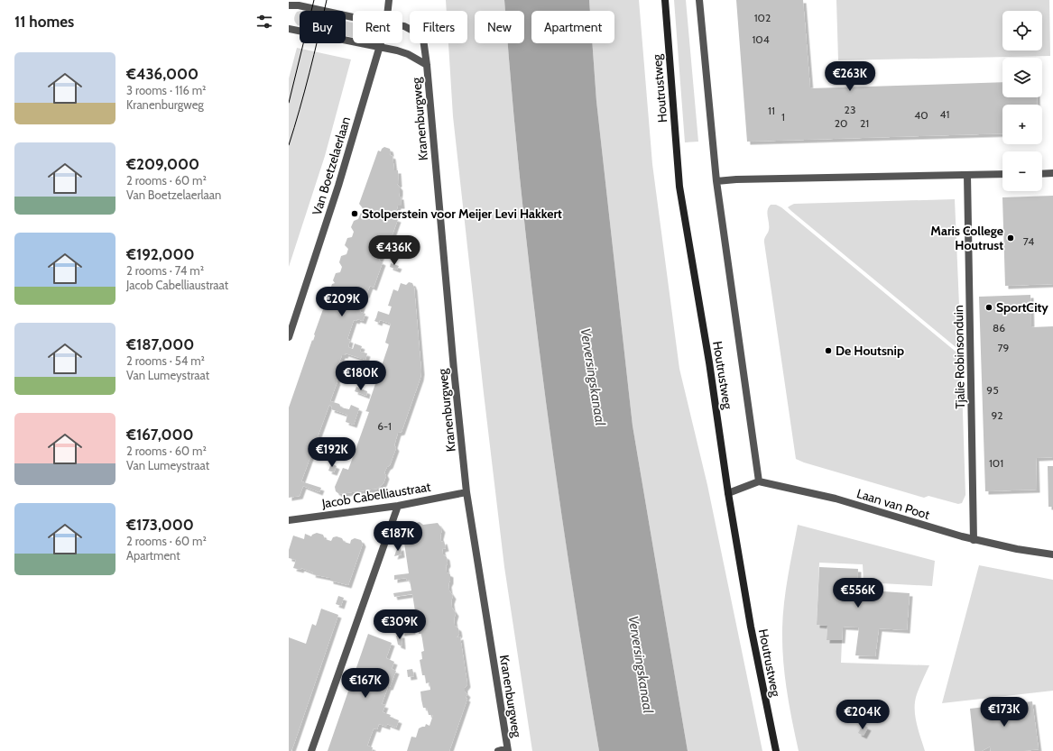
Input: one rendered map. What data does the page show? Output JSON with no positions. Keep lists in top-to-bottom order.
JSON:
{
  "streets": {
    "main road": ["Houtrustweg"],
    "street": [
      "Kranenburgweg",
      "Van Boetzelaerlaan",
      "Tjalie Robinsonduin",
      "Jacob Cabelliaustraat",
      "Laan van Poot"
    ]
  },
  "crossings": [
    ["Houtrustweg", "Laan van Poot"],
    ["Kranenburgweg", "Van Boetzelaerlaan"],
    ["Kranenburgweg", "Jacob Cabelliaustraat"],
    ["Tjalie Robinsonduin", "Laan van Poot"]
  ],
  "water": ["Verversingskanaal"],
  "places": [
    "Stolperstein voor Meijer Levi Hakkert",
    "Maris College Houtrust",
    "SportCity",
    "De Houtsnip"
  ],
  "house_numbers": [
    "102",
    "104",
    "23",
    "11",
    "41",
    "40",
    "1",
    "20",
    "21",
    "74",
    "86",
    "79",
    "95",
    "92",
    "6-1",
    "101"
  ],
  "page": {
    "heading": "11 homes",
    "map_buttons": ["+", "−"],
    "chip": [
      "Buy",
      "Rent",
      "Filters",
      "New",
      "Apartment"
    ],
    "list": [
      {
        "name": "€436,000",
        "note": "3 rooms · 116 m² · Kranenburgweg"
      },
      {
        "name": "€209,000",
        "note": "2 rooms · 60 m² · Van Boetzelaerlaan"
      },
      {
        "name": "€192,000",
        "note": "2 rooms · 74 m² · Jacob Cabelliaustraat"
      },
      {
        "name": "€187,000",
        "note": "2 rooms · 54 m² · Van Lumeystraat"
      },
      {
        "name": "€167,000",
        "note": "2 rooms · 60 m² · Van Lumeystraat"
      },
      {
        "name": "€173,000",
        "note": "2 rooms · 60 m² · Apartment"
      }
    ],
    "price": [
      "€263K",
      "€436K",
      "€209K",
      "€180K",
      "€192K",
      "€187K",
      "€556K",
      "€309K",
      "€167K",
      "€173K",
      "€204K"
    ]
  }
}
